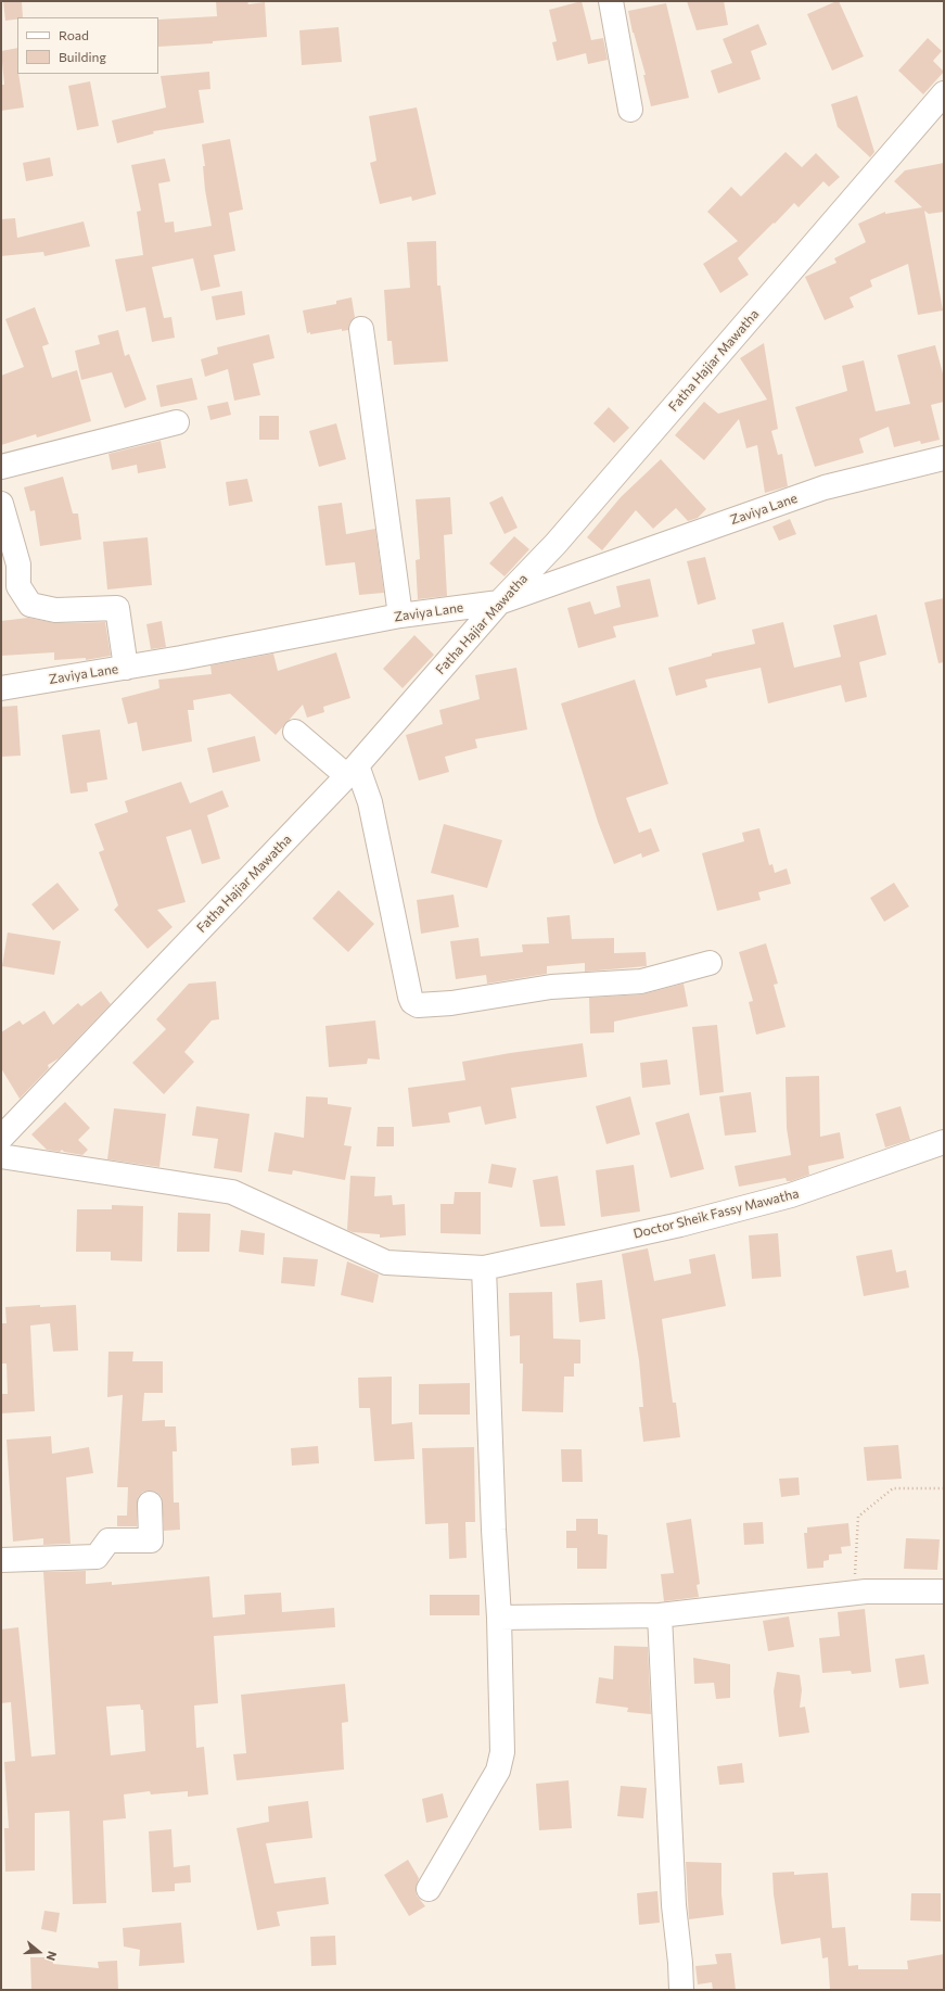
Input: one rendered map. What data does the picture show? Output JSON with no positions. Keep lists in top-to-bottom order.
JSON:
{
  "streets": {
    "street": ["Fatha Hajiar Mawatha", "Zaviya Lane", "Doctor Sheik Fassy Mawatha"]
  },
  "crossings": [
    ["Fatha Hajiar Mawatha", "Zaviya Lane"]
  ],
  "legend": ["Road", "Building"],
  "north": "right"
}
